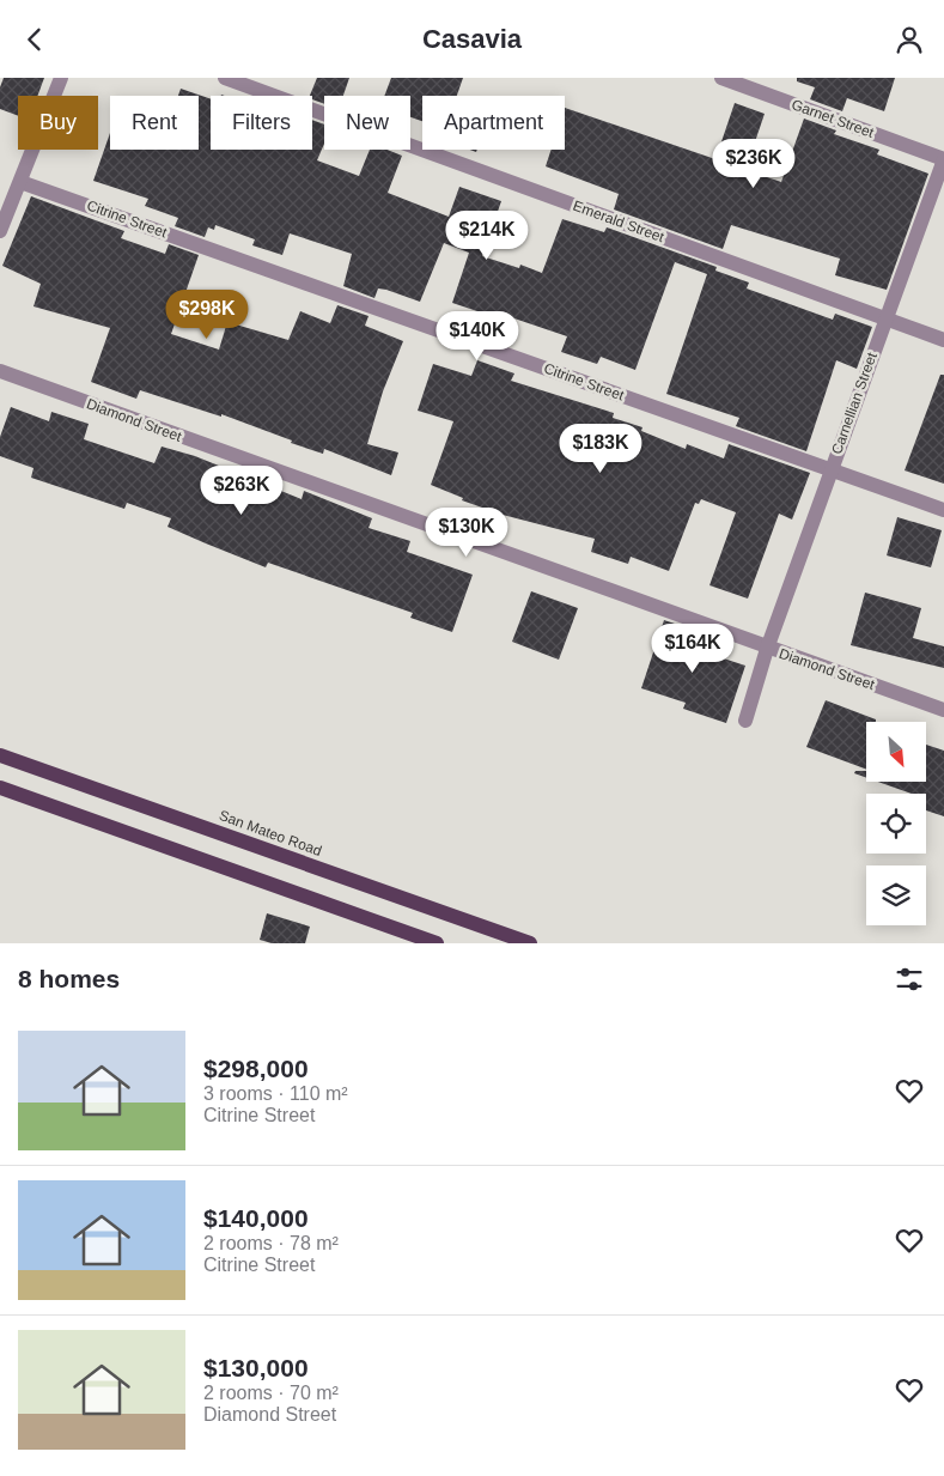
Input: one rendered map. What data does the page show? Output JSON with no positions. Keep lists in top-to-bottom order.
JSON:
{
  "streets": {
    "main road": ["San Mateo Road"],
    "street": [
      "Garnet Street",
      "Citrine Street",
      "Emerald Street",
      "Carnellian Street",
      "Diamond Street"
    ]
  },
  "crossings": [
    ["Garnet Street", "Carnellian Street"],
    ["Citrine Street", "Carnellian Street"],
    ["Emerald Street", "Carnellian Street"],
    ["Carnellian Street", "Diamond Street"]
  ],
  "north": "bottom right",
  "page": {
    "header": "Casavia",
    "chip": [
      "Buy",
      "Rent",
      "Filters",
      "New",
      "Apartment"
    ],
    "price": [
      "$236K",
      "$214K",
      "$298K",
      "$140K",
      "$183K",
      "$263K",
      "$130K",
      "$164K"
    ],
    "heading": "8 homes",
    "list": [
      {
        "name": "$298,000",
        "note": "3 rooms · 110 m² · Citrine Street"
      },
      {
        "name": "$140,000",
        "note": "2 rooms · 78 m² · Citrine Street"
      },
      {
        "name": "$130,000",
        "note": "2 rooms · 70 m² · Diamond Street"
      }
    ]
  }
}
